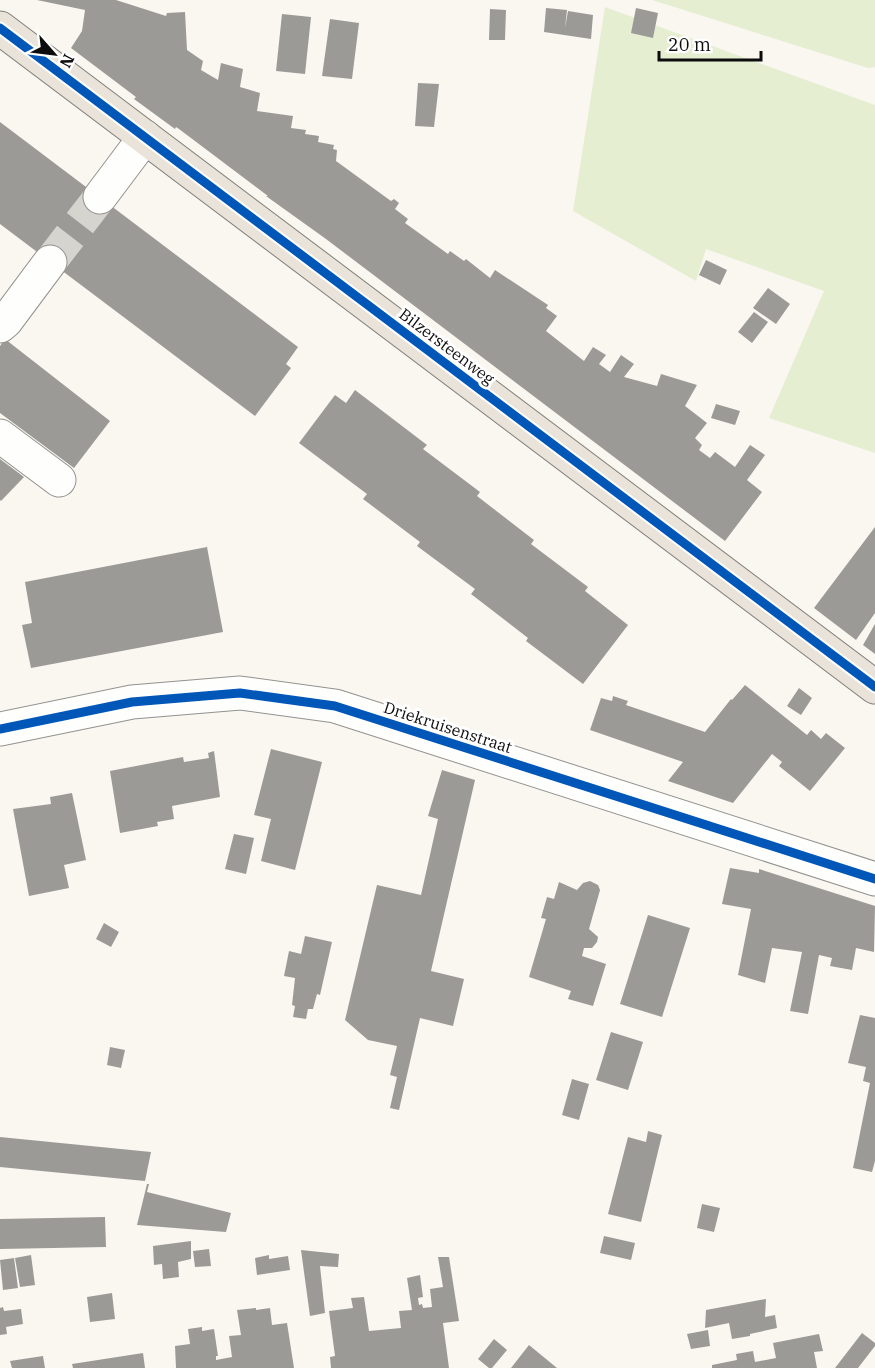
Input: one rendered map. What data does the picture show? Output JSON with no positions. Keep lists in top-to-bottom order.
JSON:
{
  "streets": {
    "main road": ["Bilzersteenweg"],
    "street": ["Driekruisenstraat"]
  },
  "scale_bar": "20 m",
  "north": "bottom right"
}
